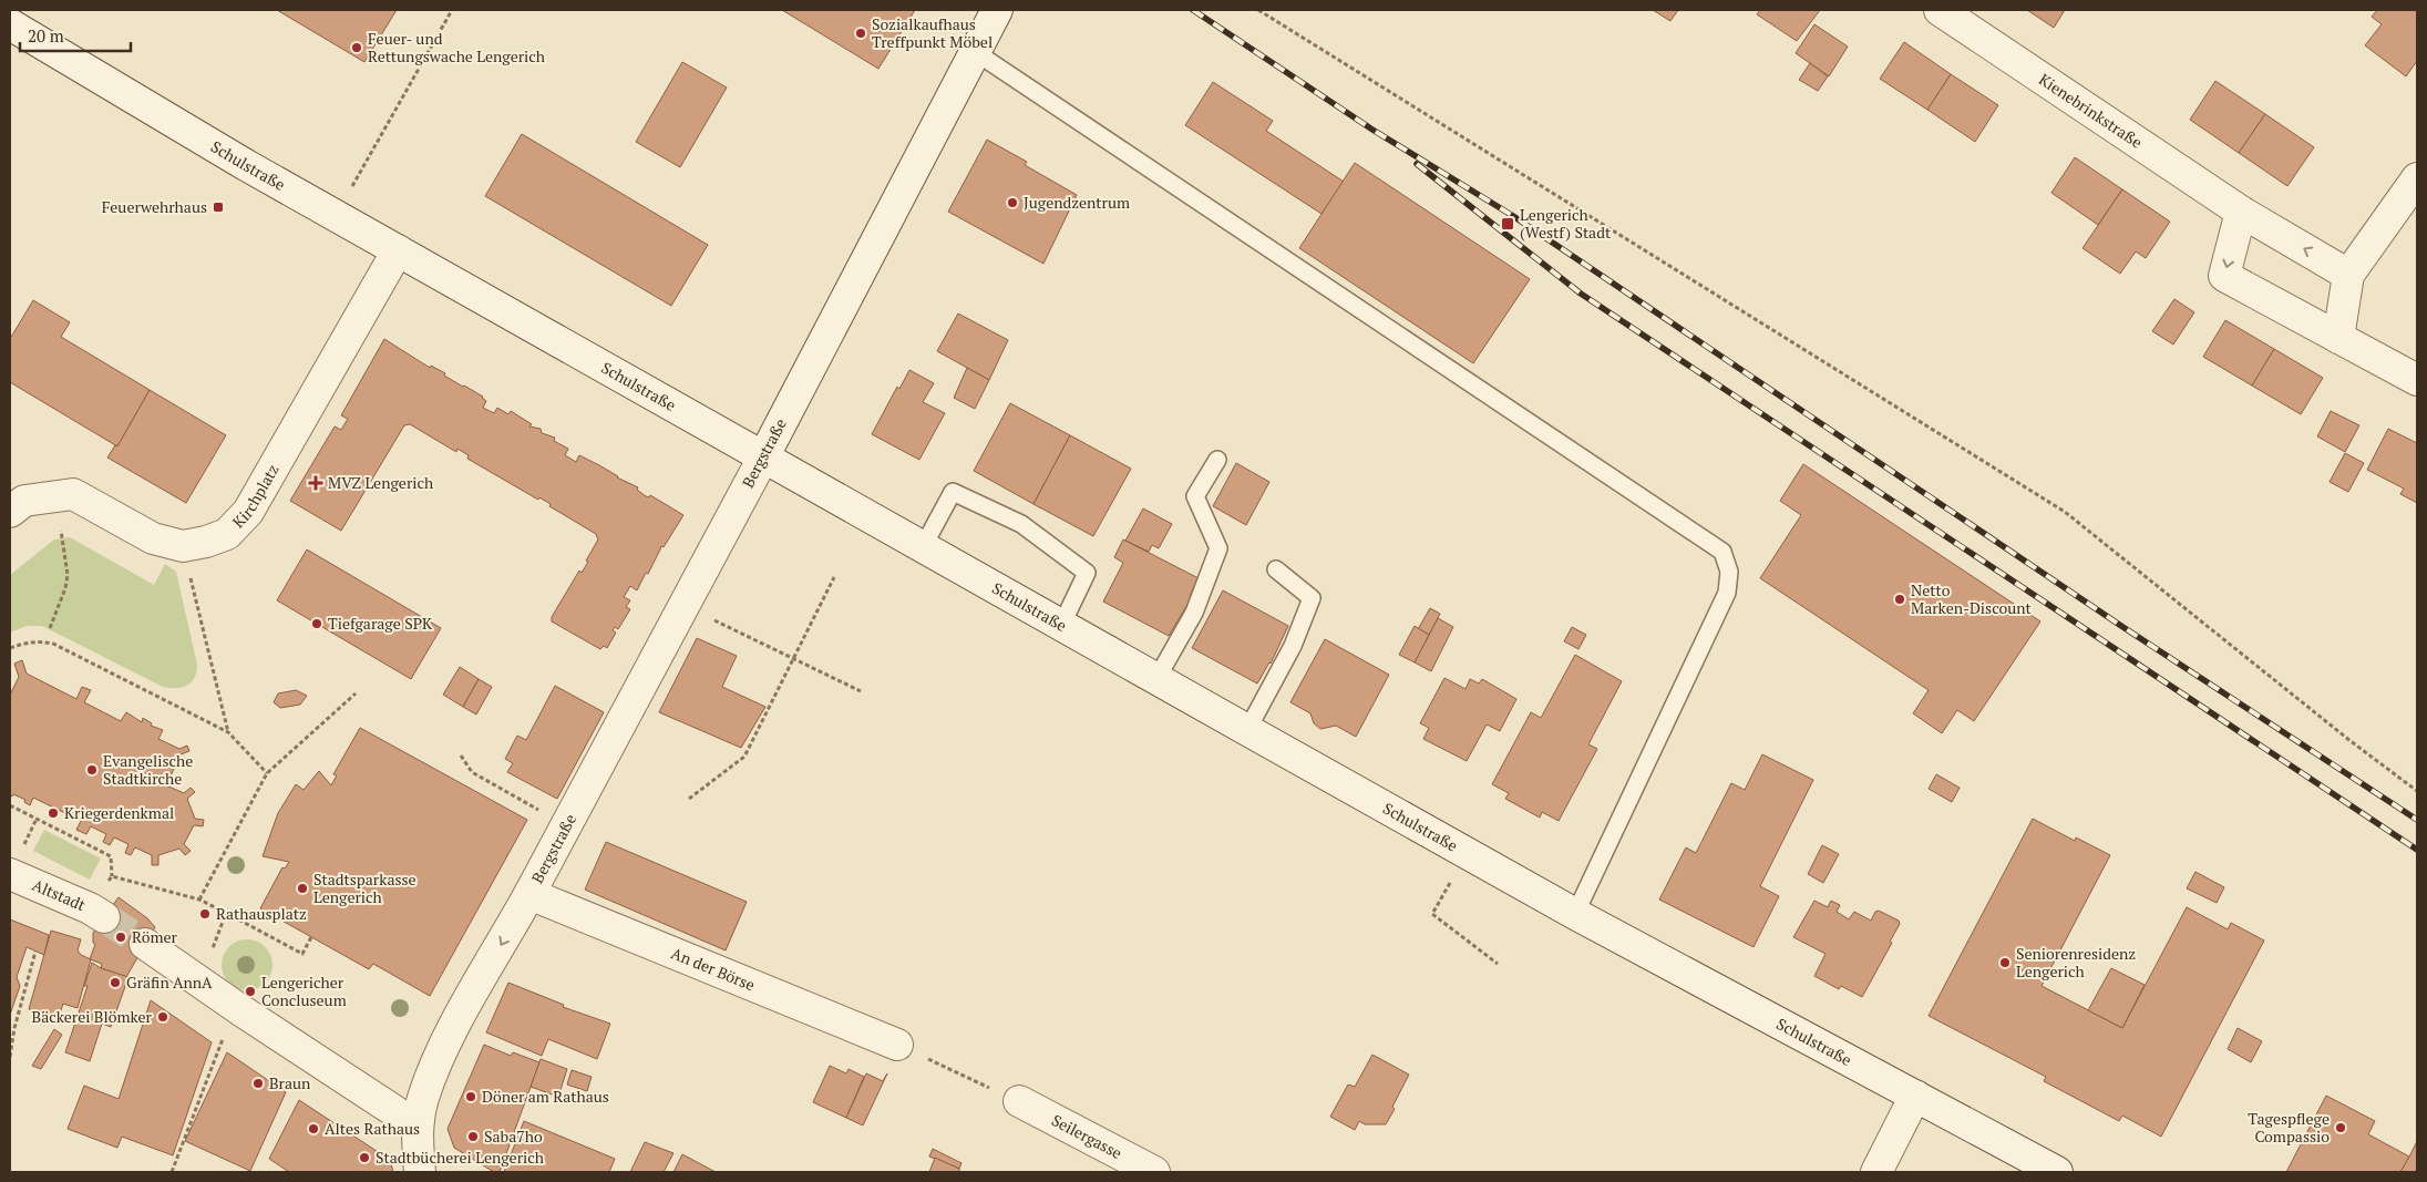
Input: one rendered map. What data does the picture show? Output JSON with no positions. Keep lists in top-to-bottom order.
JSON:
{
  "streets": {
    "street": [
      "Kienebrinkstraße",
      "Schulstraße",
      "Bergstraße",
      "Kirchplatz",
      "Altstadt",
      "An der Börse",
      "Seilergasse"
    ]
  },
  "crossings": [
    ["Schulstraße", "Bergstraße"],
    ["Schulstraße", "Kirchplatz"],
    ["Bergstraße", "An der Börse"]
  ],
  "places": {
    "other": [
      "Sozialkaufhaus Treffpunkt Möbel",
      "Feuer- und Rettungswache Lengerich",
      "Jugendzentrum",
      "Netto Marken-Discount",
      "Tiefgarage SPK",
      "Evangelische Stadtkirche",
      "Kriegerdenkmal",
      "Stadtsparkasse Lengerich",
      "Rathausplatz",
      "Römer",
      "Seniorenresidenz Lengerich",
      "Gräfin AnnA",
      "Lengericher Concluseum",
      "Bäckerei Blömker",
      "Braun",
      "Döner am Rathaus",
      "Tagespflege Compassio",
      "Altes Rathaus",
      "Saba7ho",
      "Stadtbücherei Lengerich"
    ],
    "transit": ["Feuerwehrhaus", "Lengerich (Westf) Stadt"],
    "health": ["MVZ Lengerich"]
  },
  "scale_bar": "20 m"
}
